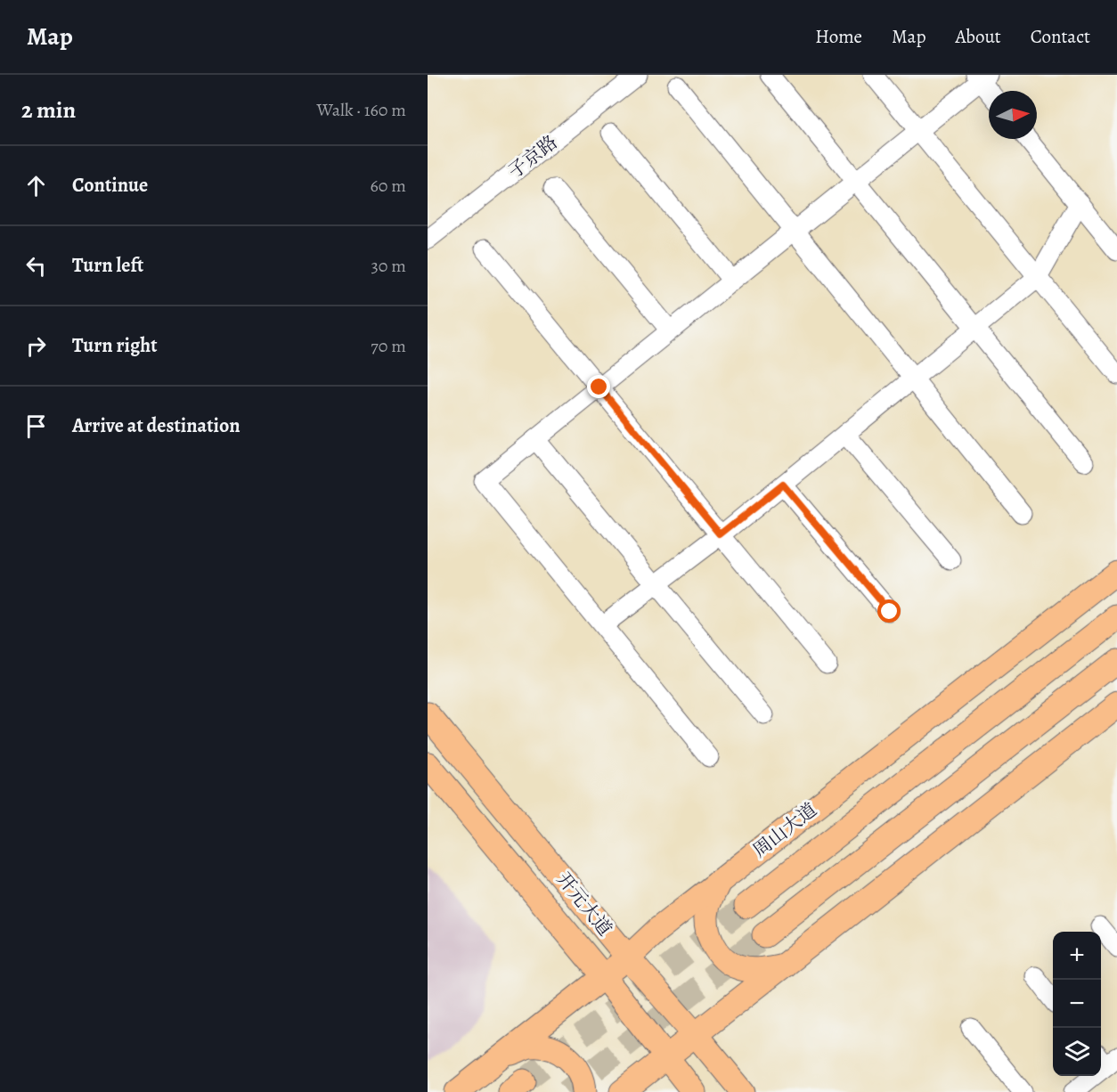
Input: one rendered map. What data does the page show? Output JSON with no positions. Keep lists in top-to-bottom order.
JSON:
{
  "streets": {
    "main road": ["周山大道", "开元大道"],
    "street": ["子京路"]
  },
  "crossings": [
    ["周山大道", "开元大道"]
  ],
  "north": "right",
  "page": {
    "header": "Map",
    "nav": [
      "Home",
      "Map",
      "About",
      "Contact"
    ],
    "heading": ["2 min", "Walk · 160 m"],
    "list": [
      ["Continue", "60 m"],
      ["Turn left", "30 m"],
      ["Turn right", "70 m"],
      "Arrive at destination"
    ],
    "map_buttons": ["+", "−"]
  }
}
